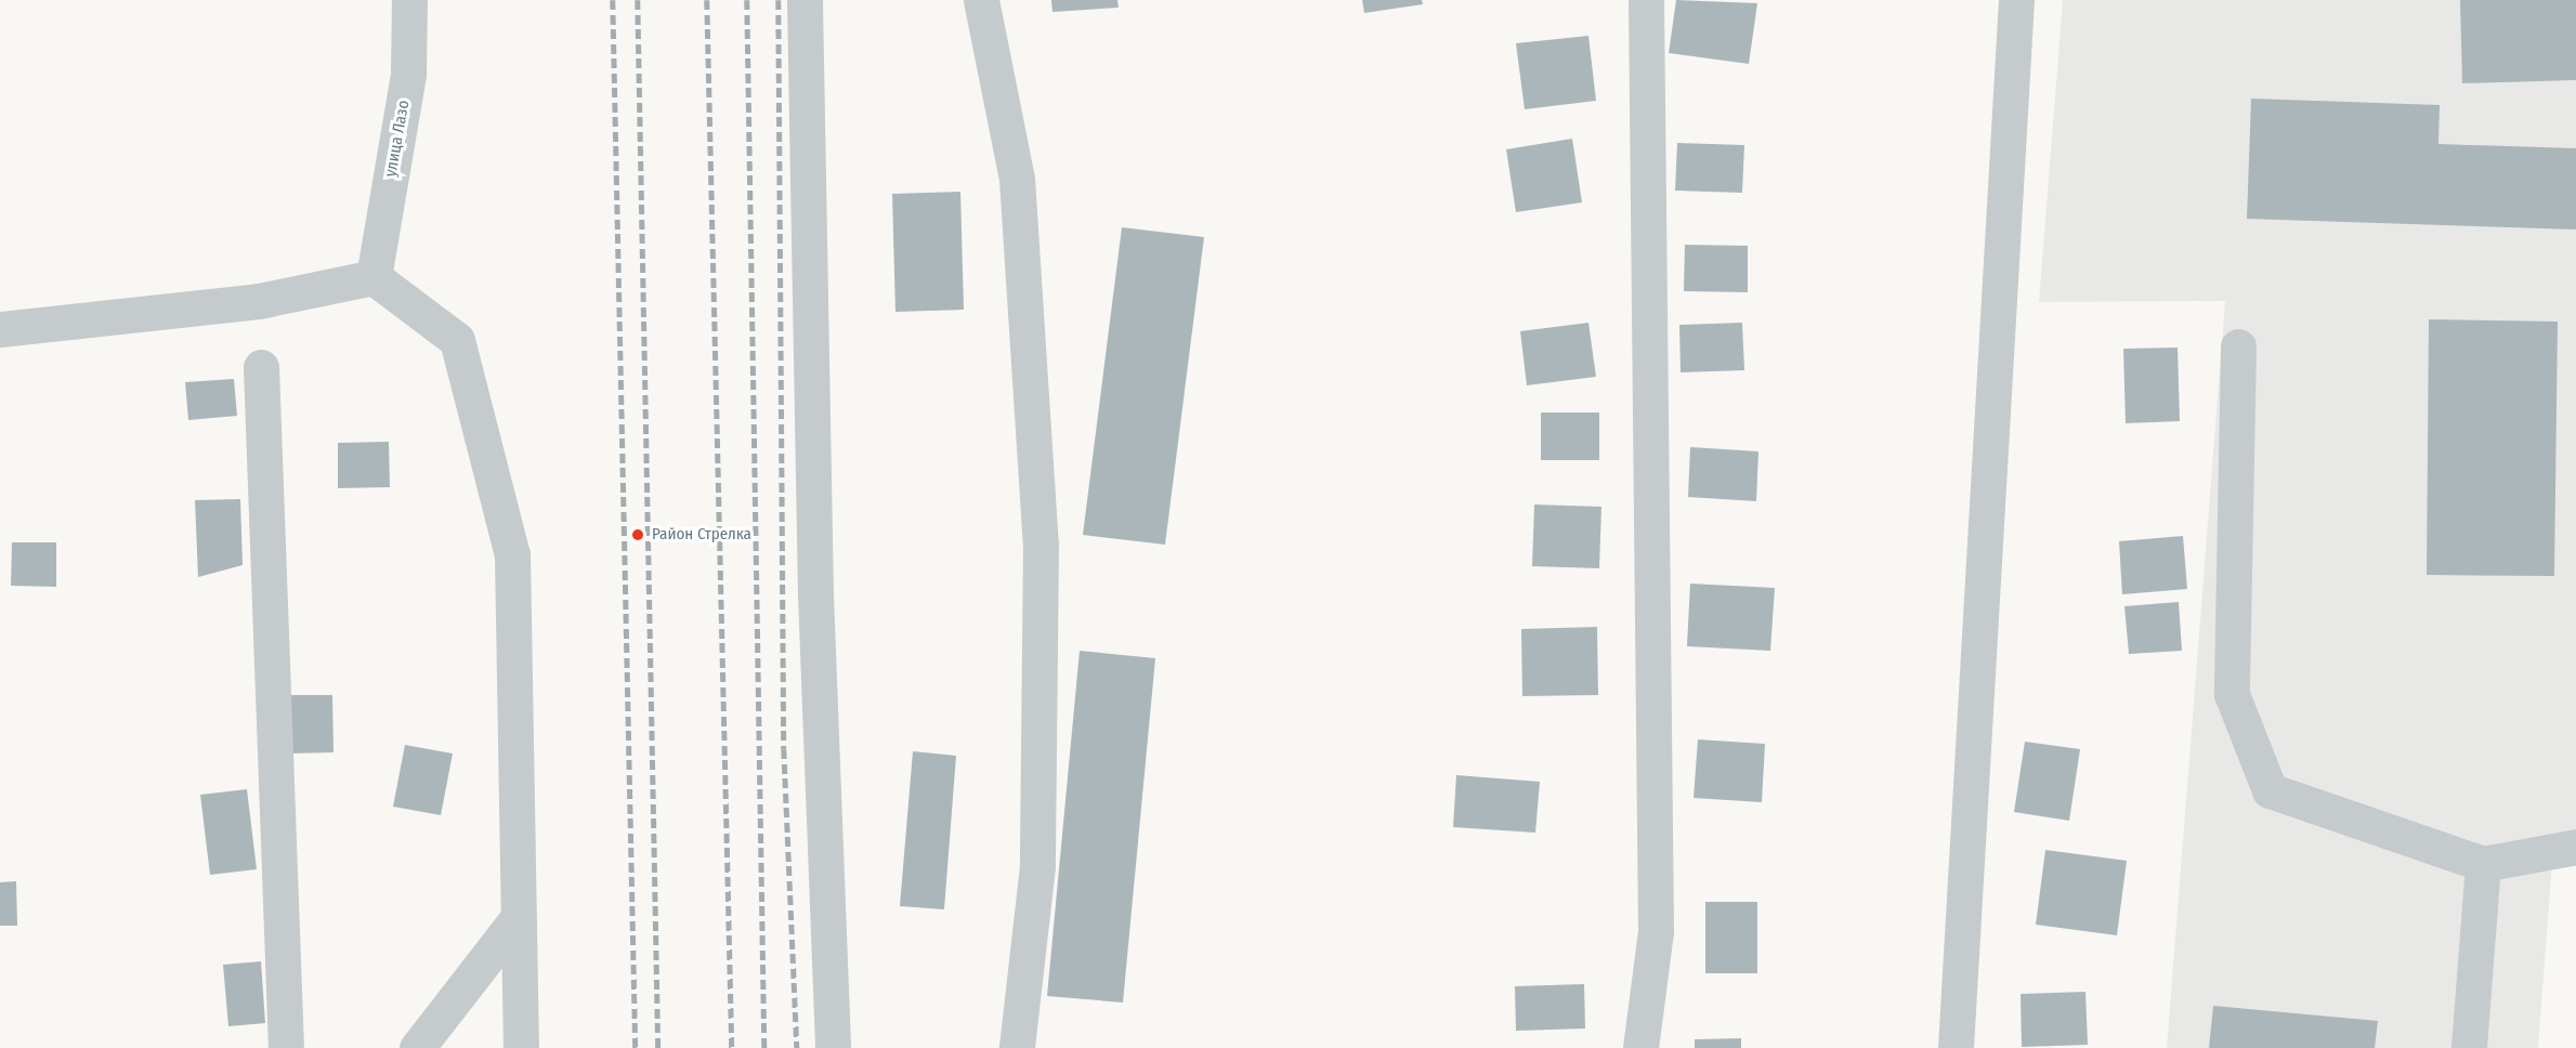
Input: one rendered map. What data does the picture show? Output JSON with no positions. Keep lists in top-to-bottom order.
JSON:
{
  "streets": {
    "street": ["улица Лазо"]
  },
  "places": ["Район Стрелка"]
}
